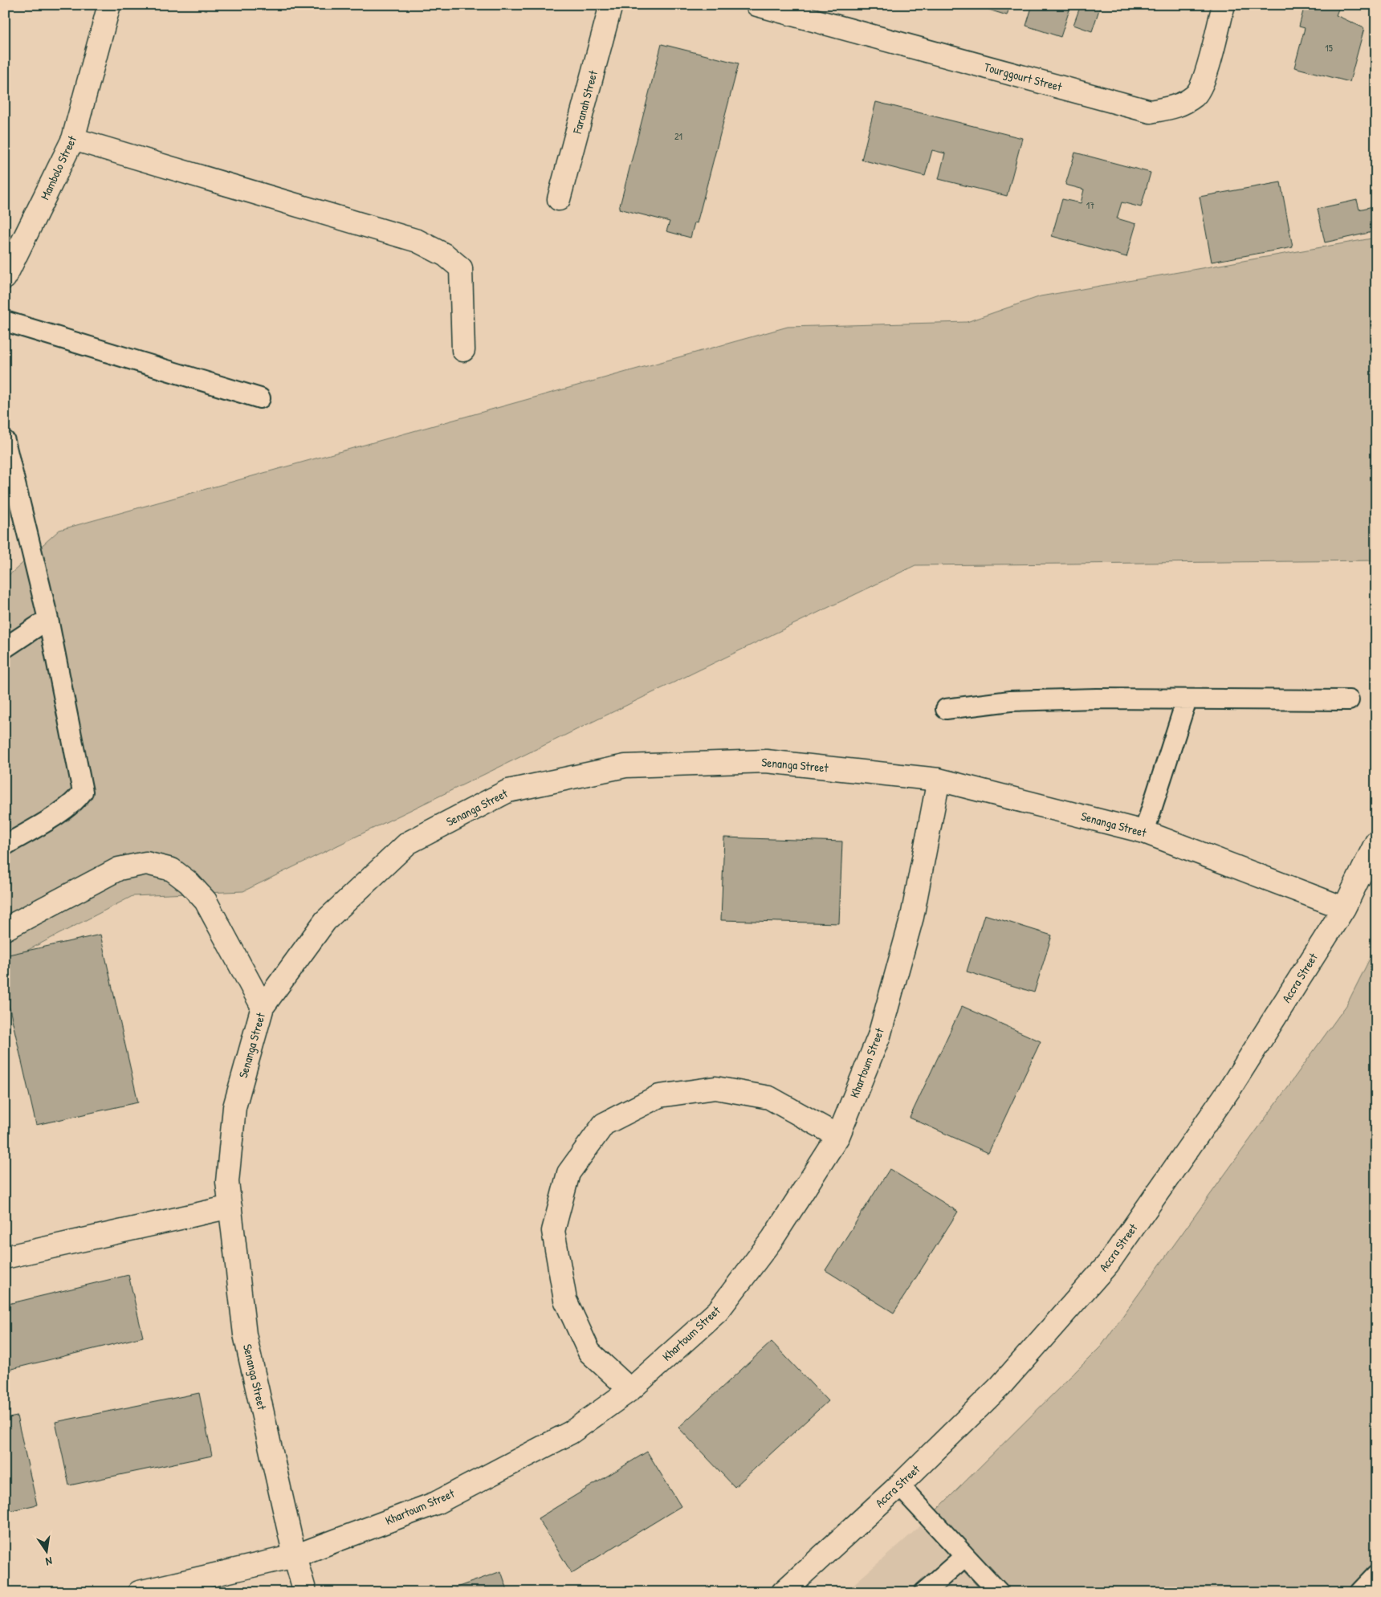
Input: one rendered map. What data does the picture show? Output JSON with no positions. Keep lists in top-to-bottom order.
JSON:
{
  "streets": {
    "street": [
      "Tourggourt Street",
      "Faranah Street",
      "Mambolo Street",
      "Senanga Street",
      "Accra Street",
      "Khartoum Street"
    ]
  },
  "crossings": [
    ["Senanga Street", "Accra Street"],
    ["Senanga Street", "Khartoum Street"]
  ],
  "house_numbers": ["15", "21", "17"],
  "north": "bottom"
}
